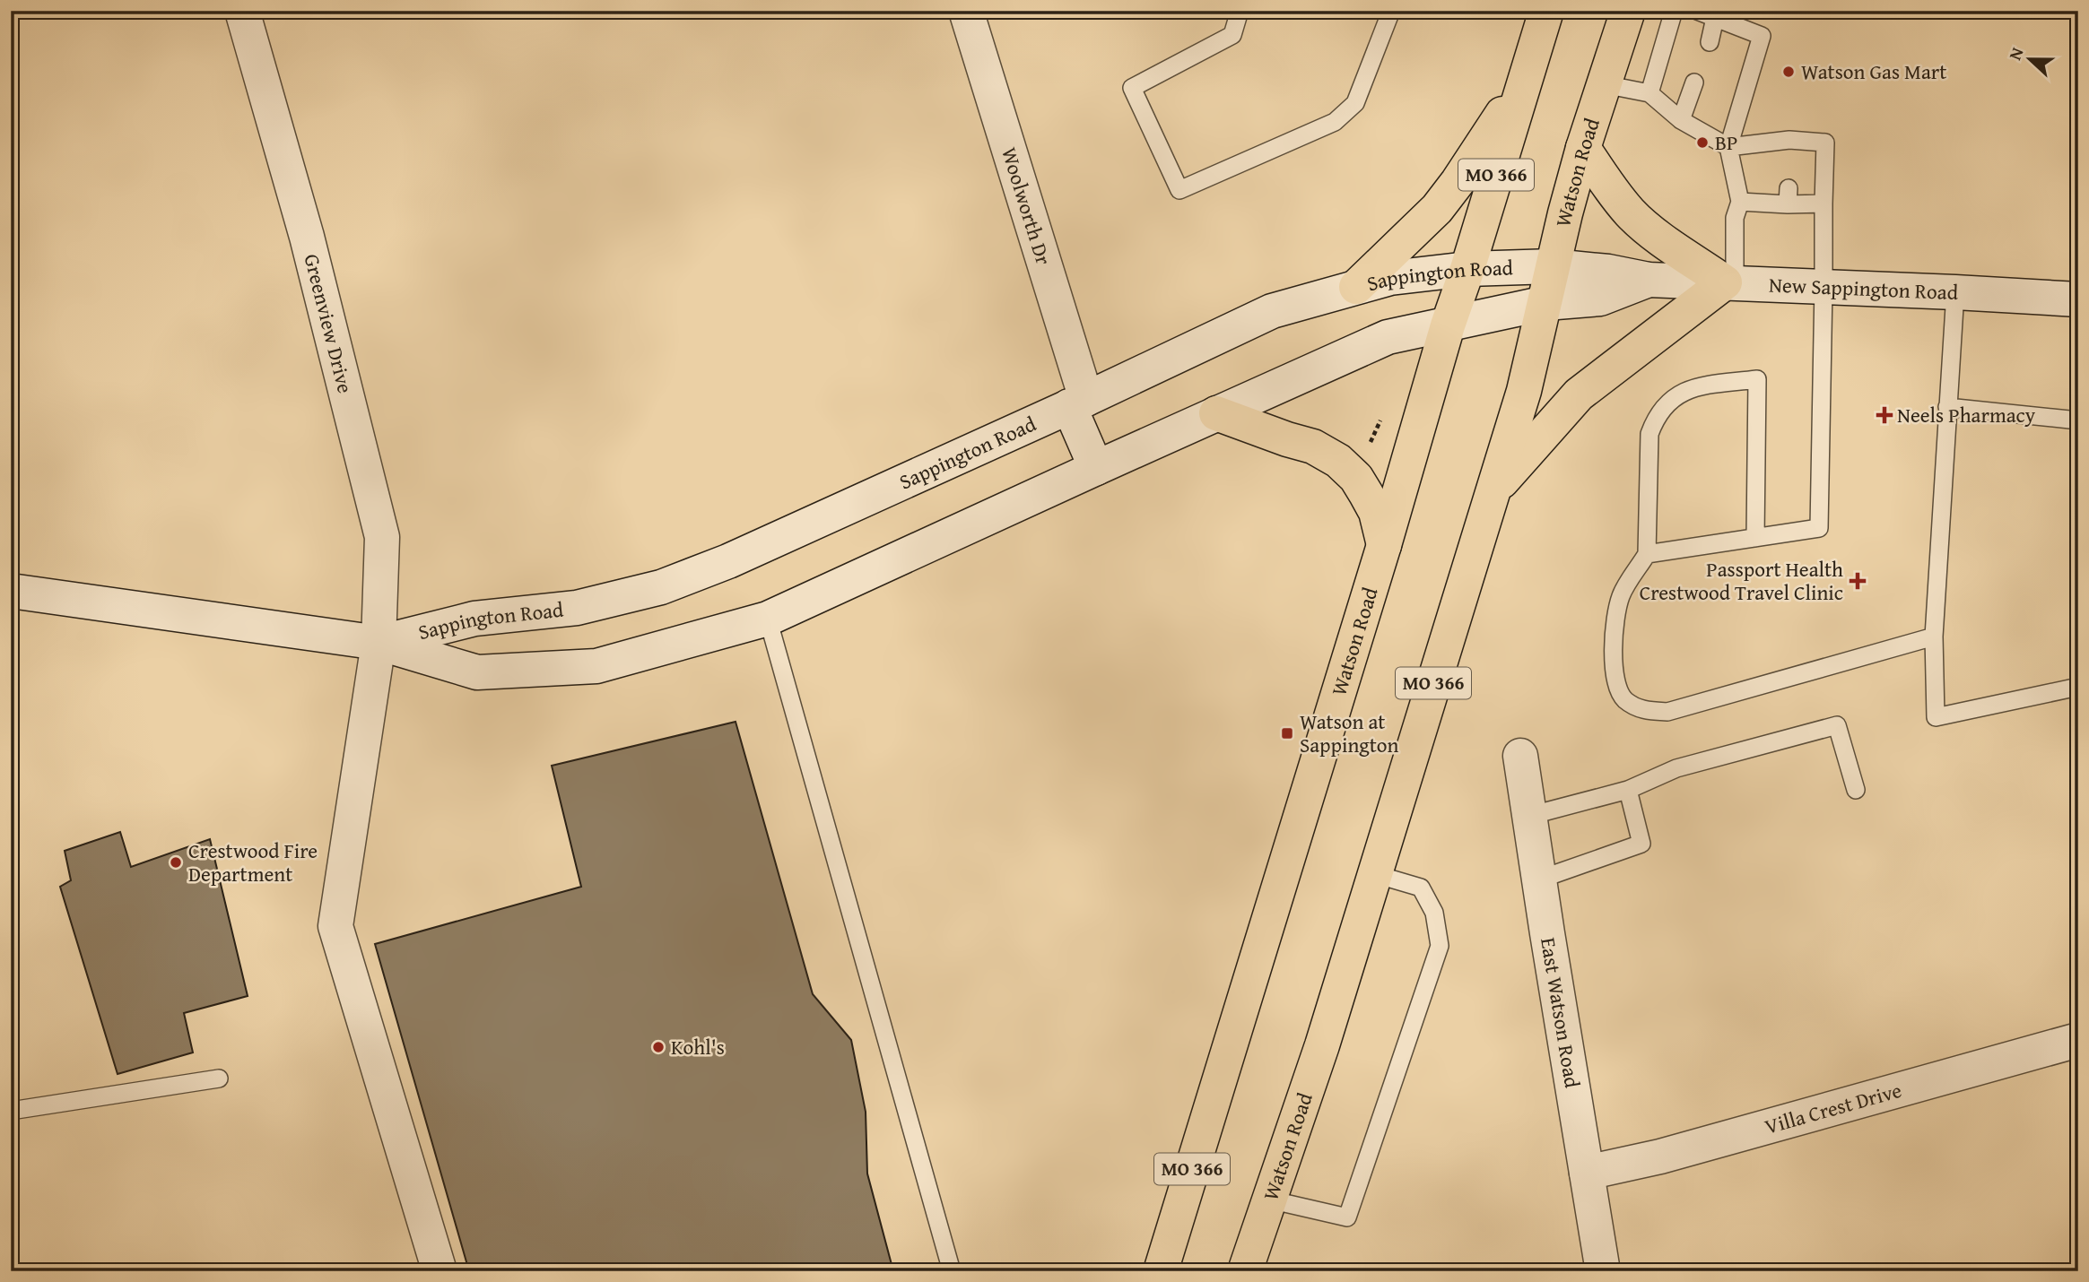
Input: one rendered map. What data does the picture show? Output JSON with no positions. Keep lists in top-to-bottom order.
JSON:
{
  "streets": {
    "main road": [
      "Watson Road",
      "MO 366",
      "Woolworth Dr",
      "Sappington Road",
      "New Sappington Road",
      "Greenview Drive",
      "East Watson Road",
      "Villa Crest Drive"
    ]
  },
  "crossings": [
    ["Watson Road", "Sappington Road"],
    ["Watson Road", "New Sappington Road"],
    ["Woolworth Dr", "Sappington Road"],
    ["Sappington Road", "New Sappington Road"],
    ["Sappington Road", "Greenview Drive"],
    ["East Watson Road", "Villa Crest Drive"]
  ],
  "places": {
    "other": [
      "Watson Gas Mart",
      "BP",
      "Crestwood Fire Department",
      "Kohl's"
    ],
    "health": ["Neels Pharmacy", "Passport Health Crestwood Travel Clinic"],
    "transit": ["Watson at Sappington"]
  },
  "north": "left"
}
